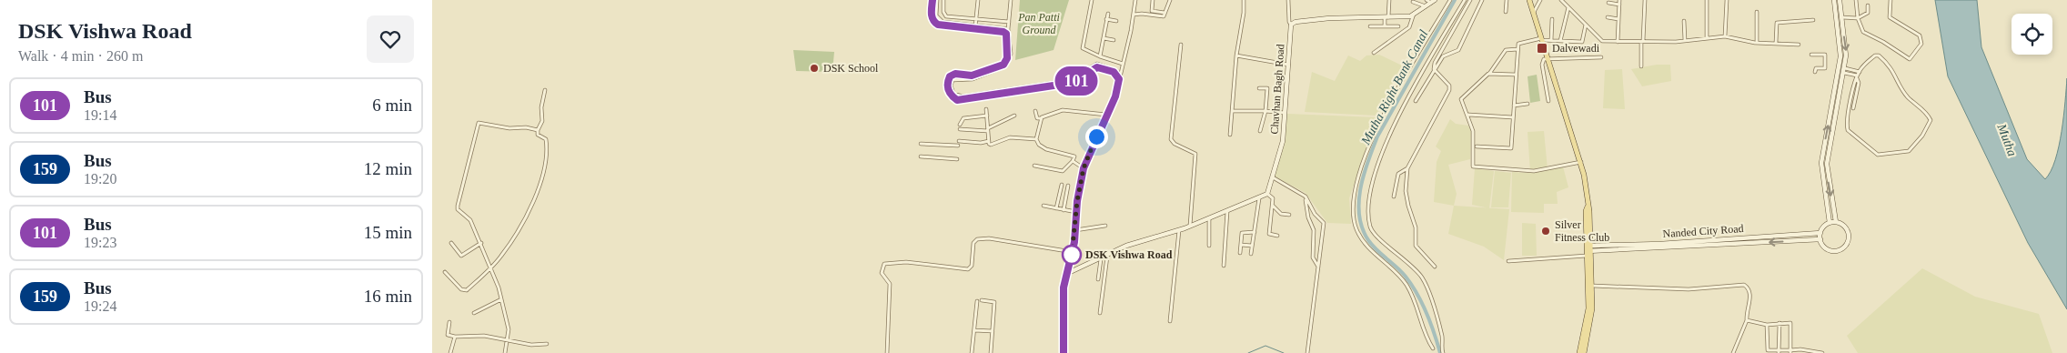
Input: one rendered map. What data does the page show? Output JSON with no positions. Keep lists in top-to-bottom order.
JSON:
{
  "streets": {
    "street": ["Chavhan Bagh Road", "Nanded City Road"]
  },
  "water": ["Mutha Right Bank Canal", "Mutha"],
  "parks": ["Pan Patti Ground"],
  "places": {
    "transit": ["Dalvewadi"],
    "other": ["DSK School", "Silver Fitness Club", "DSK Vishwa Road"]
  },
  "lines": ["bus line 101"],
  "page": {
    "heading": ["DSK Vishwa Road", "Walk · 4 min · 260 m"],
    "on_map": "101",
    "list": [
      {
        "mark": "101",
        "name": "Bus",
        "note": "19:14",
        "value": "6 min"
      },
      {
        "mark": "159",
        "name": "Bus",
        "note": "19:20",
        "value": "12 min"
      },
      {
        "mark": "101",
        "name": "Bus",
        "note": "19:23",
        "value": "15 min"
      },
      {
        "mark": "159",
        "name": "Bus",
        "note": "19:24",
        "value": "16 min"
      }
    ]
  }
}
